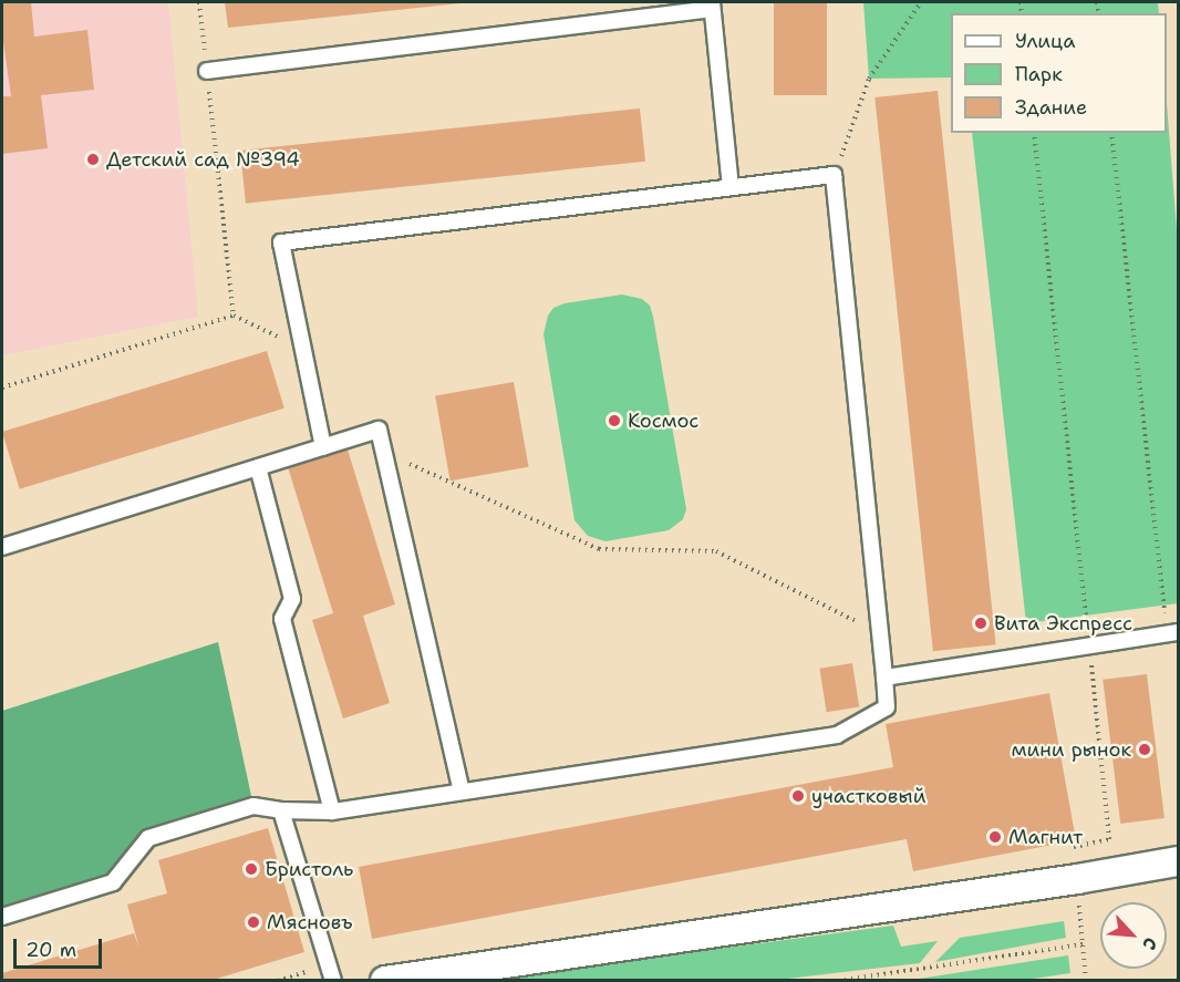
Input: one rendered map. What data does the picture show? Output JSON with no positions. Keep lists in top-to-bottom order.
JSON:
{
  "places": [
    "Детский сад №394",
    "Космос",
    "Вита Экспресс",
    "мини рынок",
    "участковый",
    "Магнит",
    "Бристоль",
    "Мясновъ"
  ],
  "legend": ["Улица", "Парк", "Здание"],
  "scale_bar": "20 m",
  "north": "bottom right"
}
